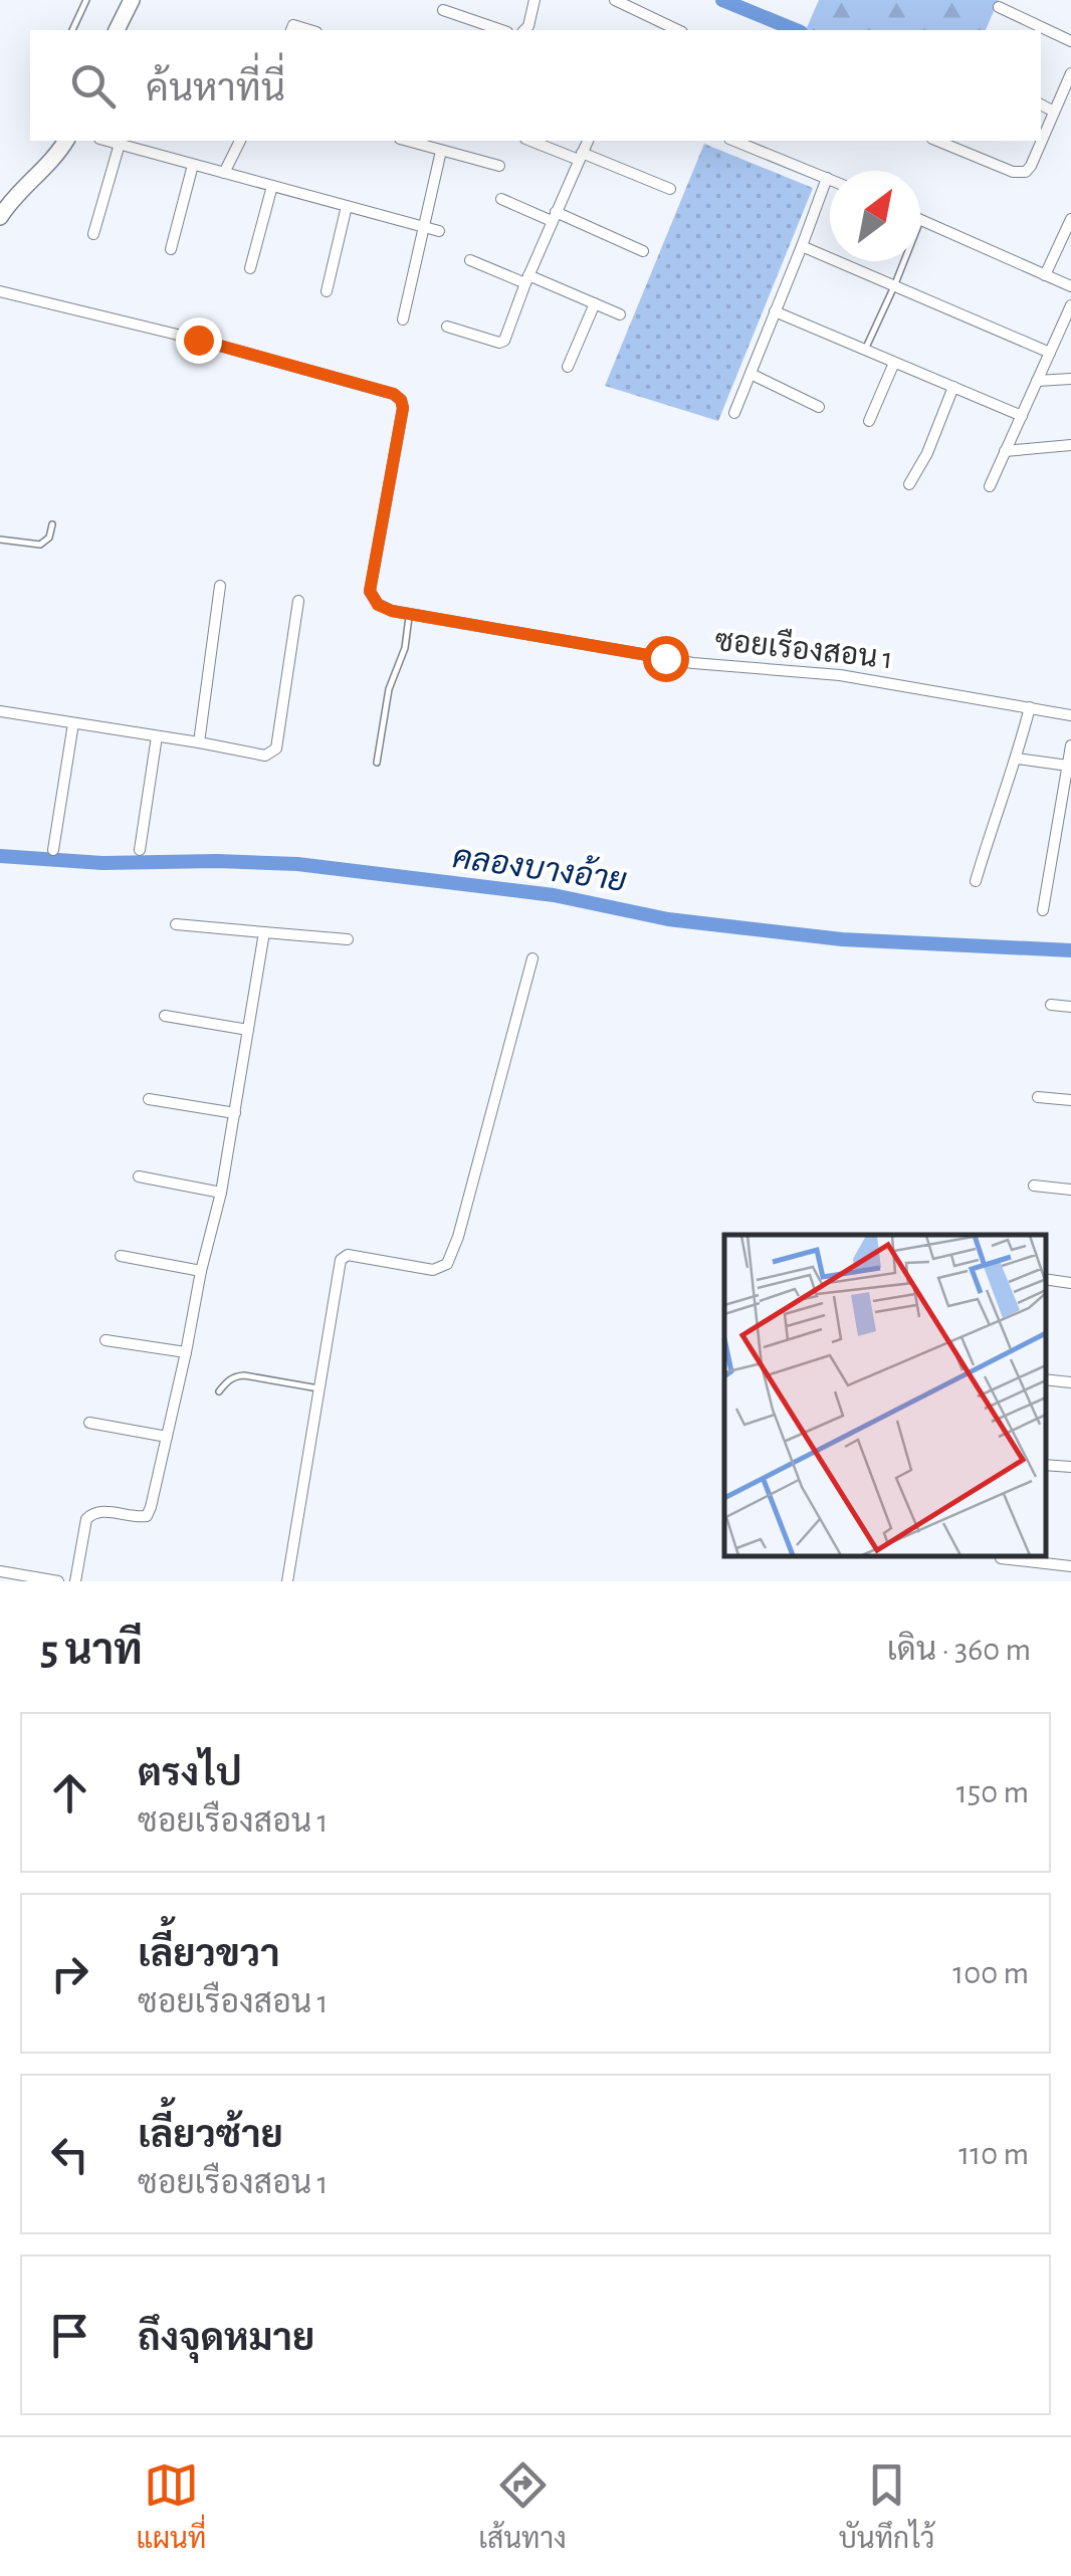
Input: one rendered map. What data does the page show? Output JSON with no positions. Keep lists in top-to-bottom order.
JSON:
{
  "streets": {
    "street": ["ซอยเรืองสอน 1"]
  },
  "water": ["คลองบางอ้าย"],
  "north": "top right",
  "page": {
    "search": "ค้นหาที่นี่",
    "heading": ["5 นาที", "เดิน · 360 m"],
    "list": [
      ["ตรงไป", "ซอยเรืองสอน 1", "150 m"],
      ["เลี้ยวขวา", "ซอยเรืองสอน 1", "100 m"],
      ["เลี้ยวซ้าย", "ซอยเรืองสอน 1", "110 m"],
      "ถึงจุดหมาย"
    ],
    "nav": ["แผนที่", "เส้นทาง", "บันทึกไว้"]
  }
}
